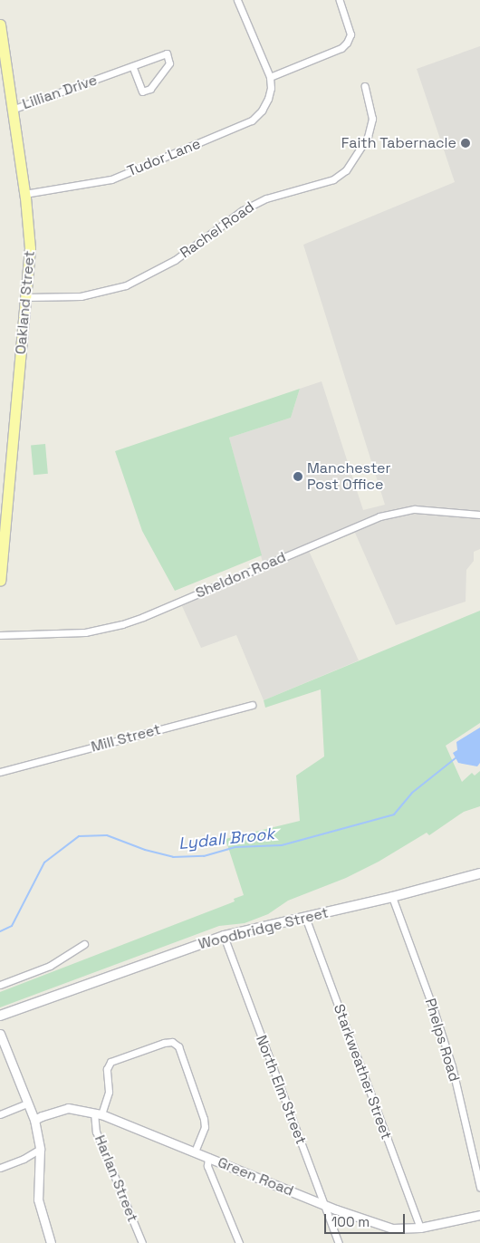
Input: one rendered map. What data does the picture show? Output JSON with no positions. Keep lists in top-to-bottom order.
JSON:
{
  "streets": {
    "main road": ["Oakland Street", "Woodbridge Street"],
    "street": [
      "Lillian Drive",
      "Tudor Lane",
      "Rachel Road",
      "Sheldon Road",
      "Mill Street",
      "Phelps Road",
      "Starkweather Street",
      "North Elm Street",
      "Green Road",
      "Harlan Street"
    ]
  },
  "crossings": [
    ["Lillian Drive", "Oakland Street"],
    ["Tudor Lane", "Oakland Street"],
    ["Rachel Road", "Oakland Street"],
    ["Woodbridge Street", "Phelps Road"],
    ["Woodbridge Street", "Starkweather Street"],
    ["Woodbridge Street", "North Elm Street"],
    ["Starkweather Street", "Green Road"],
    ["North Elm Street", "Green Road"],
    ["Green Road", "Harlan Street"]
  ],
  "water": ["Lydall Brook"],
  "places": ["Faith Tabernacle", "Manchester Post Office"],
  "scale_bar": "100 m"
}
